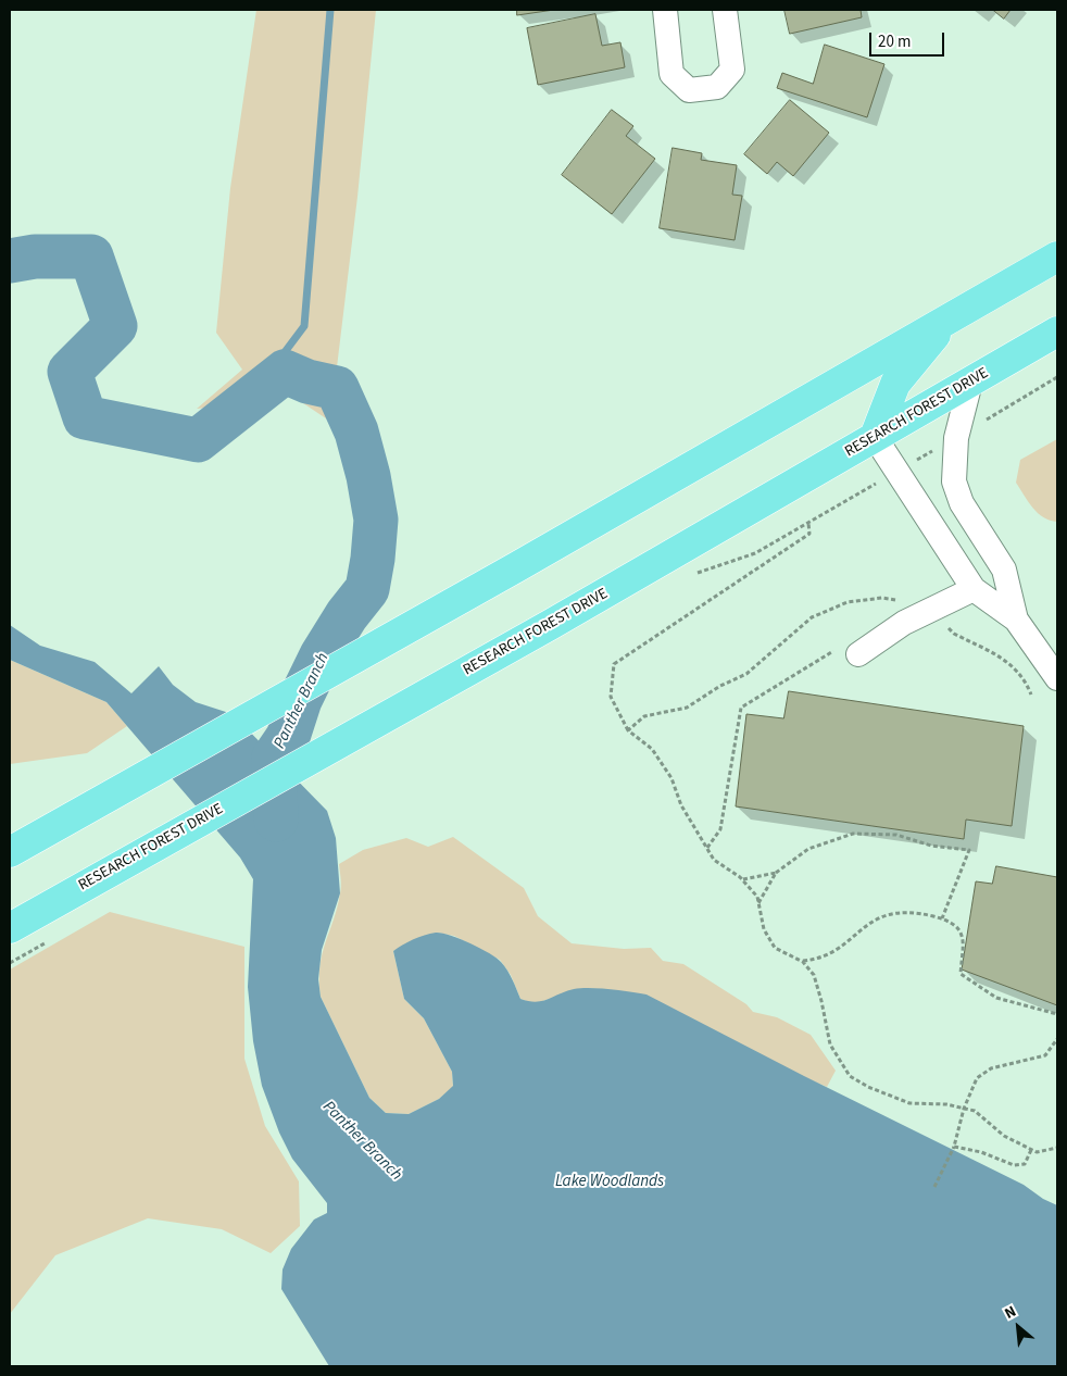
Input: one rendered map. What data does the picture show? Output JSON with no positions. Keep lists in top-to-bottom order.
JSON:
{
  "streets": {
    "main road": ["RESEARCH FOREST DRIVE"]
  },
  "water": ["Panther Branch", "Lake Woodlands"],
  "scale_bar": "20 m",
  "north": "top left"
}
